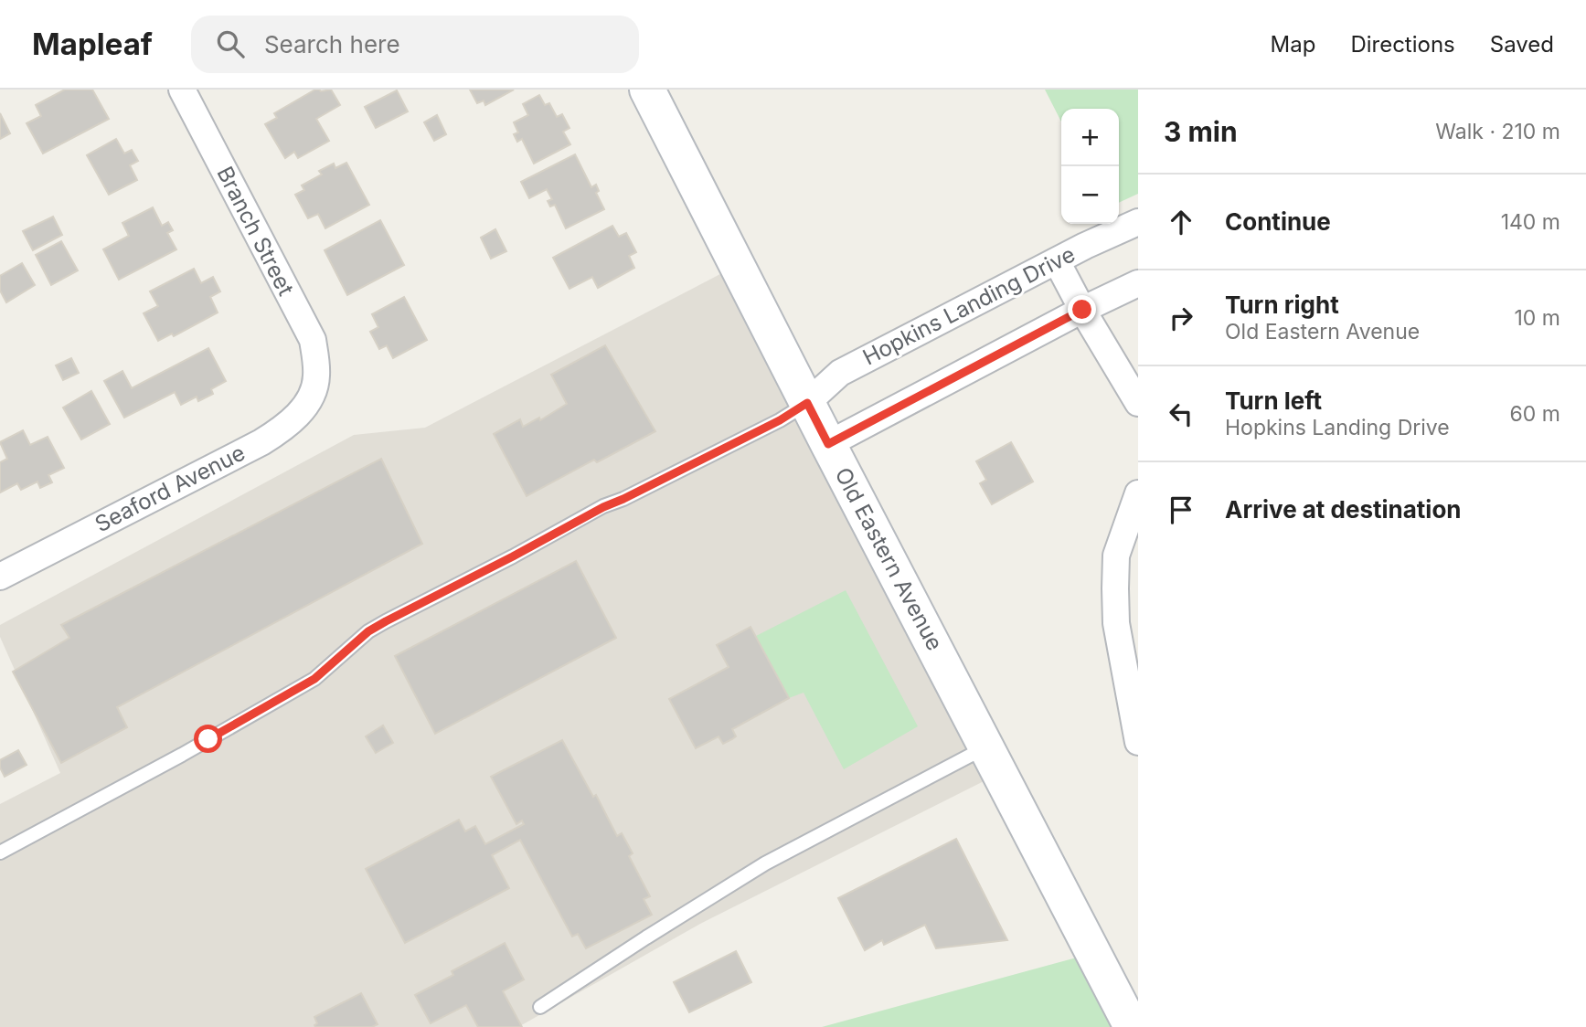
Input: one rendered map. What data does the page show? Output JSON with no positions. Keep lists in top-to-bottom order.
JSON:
{
  "streets": {
    "street": [
      "Branch Street",
      "Hopkins Landing Drive",
      "Seaford Avenue",
      "Old Eastern Avenue"
    ]
  },
  "crossings": [
    ["Branch Street", "Seaford Avenue"],
    ["Hopkins Landing Drive", "Old Eastern Avenue"]
  ],
  "page": {
    "header": "Mapleaf",
    "search": "Search here",
    "nav": ["Map", "Directions", "Saved"],
    "heading": ["3 min", "Walk · 210 m"],
    "map_buttons": ["+", "−"],
    "list": [
      ["Continue", "140 m"],
      ["Turn right", "Old Eastern Avenue", "10 m"],
      ["Turn left", "Hopkins Landing Drive", "60 m"],
      "Arrive at destination"
    ]
  }
}
